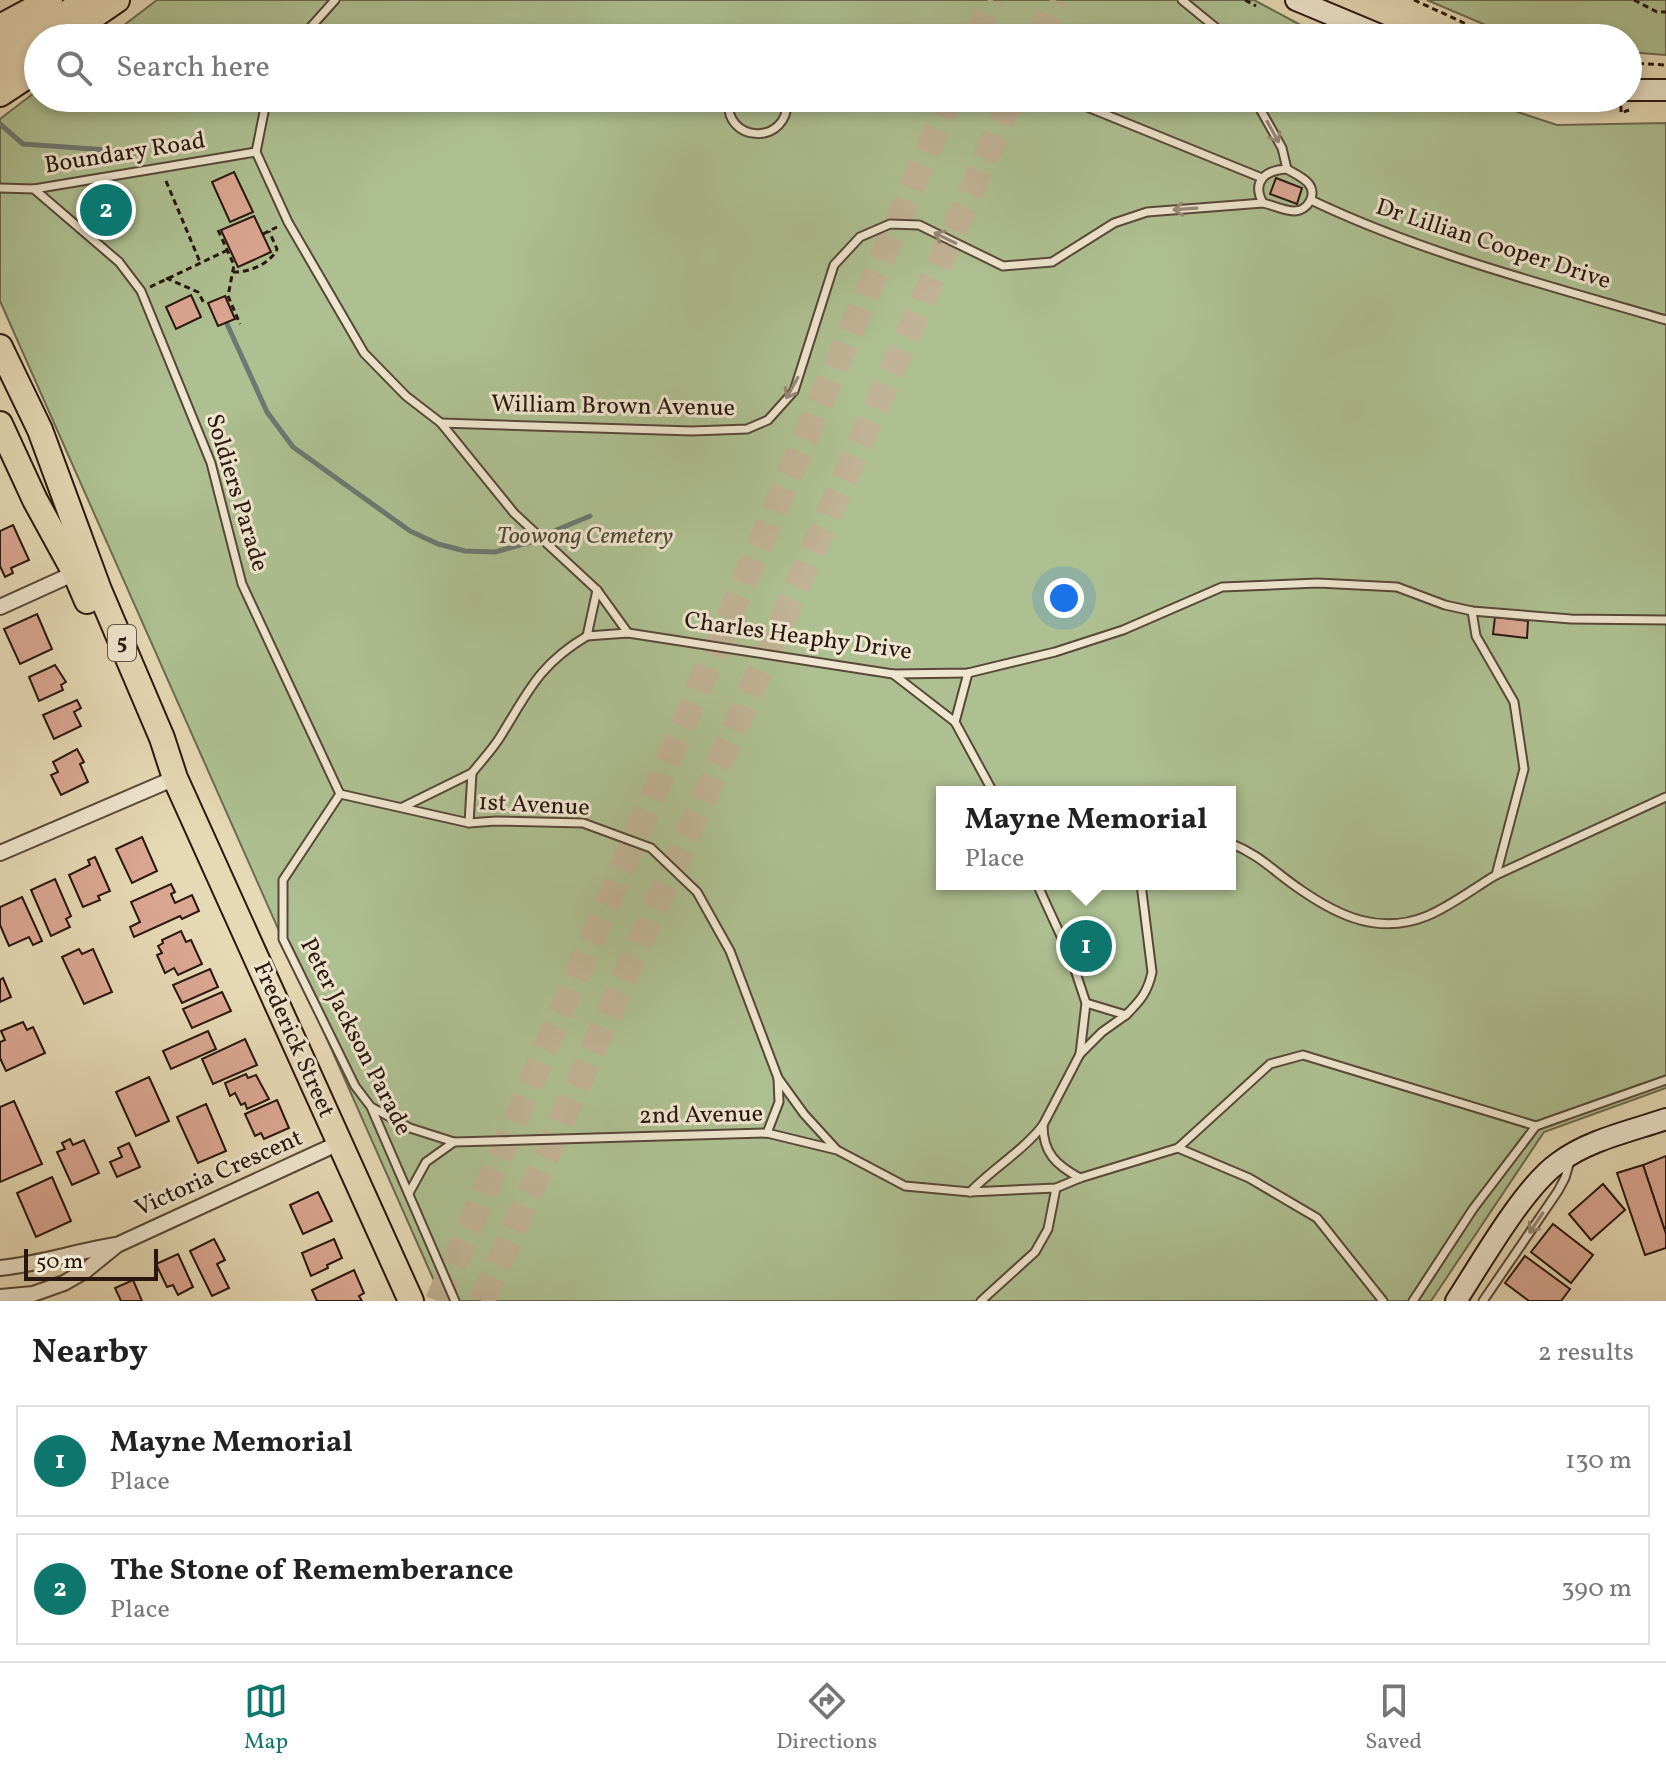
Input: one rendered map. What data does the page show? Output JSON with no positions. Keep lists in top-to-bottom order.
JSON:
{
  "streets": {
    "highway": ["5", "Frederick Street"],
    "street": ["Victoria Crescent"],
    "lane": [
      "Boundary Road",
      "Dr Lillian Cooper Drive",
      "William Brown Avenue",
      "Soldiers Parade",
      "Charles Heaphy Drive",
      "1st Avenue",
      "Peter Jackson Parade",
      "2nd Avenue"
    ]
  },
  "crossings": [
    ["Boundary Road", "Soldiers Parade"],
    ["Dr Lillian Cooper Drive", "William Brown Avenue"],
    ["Soldiers Parade", "1st Avenue"],
    ["Soldiers Parade", "Peter Jackson Parade"],
    ["5", "Frederick Street"],
    ["1st Avenue", "Peter Jackson Parade"],
    ["Peter Jackson Parade", "2nd Avenue"],
    ["Frederick Street", "Victoria Crescent"]
  ],
  "one_way": ["William Brown Avenue"],
  "parks": ["Toowong Cemetery"],
  "scale_bar": "50 m",
  "page": {
    "search": "Search here",
    "pins": ["2", "1"],
    "popup": ["Mayne Memorial", "Place"],
    "scale": "50 m",
    "heading": ["Nearby", "2 results"],
    "list": [
      {
        "mark": "1",
        "name": "Mayne Memorial",
        "note": "Place",
        "value": "130 m"
      },
      {
        "mark": "2",
        "name": "The Stone of Rememberance",
        "note": "Place",
        "value": "390 m"
      }
    ],
    "nav": ["Map", "Directions", "Saved"]
  }
}
